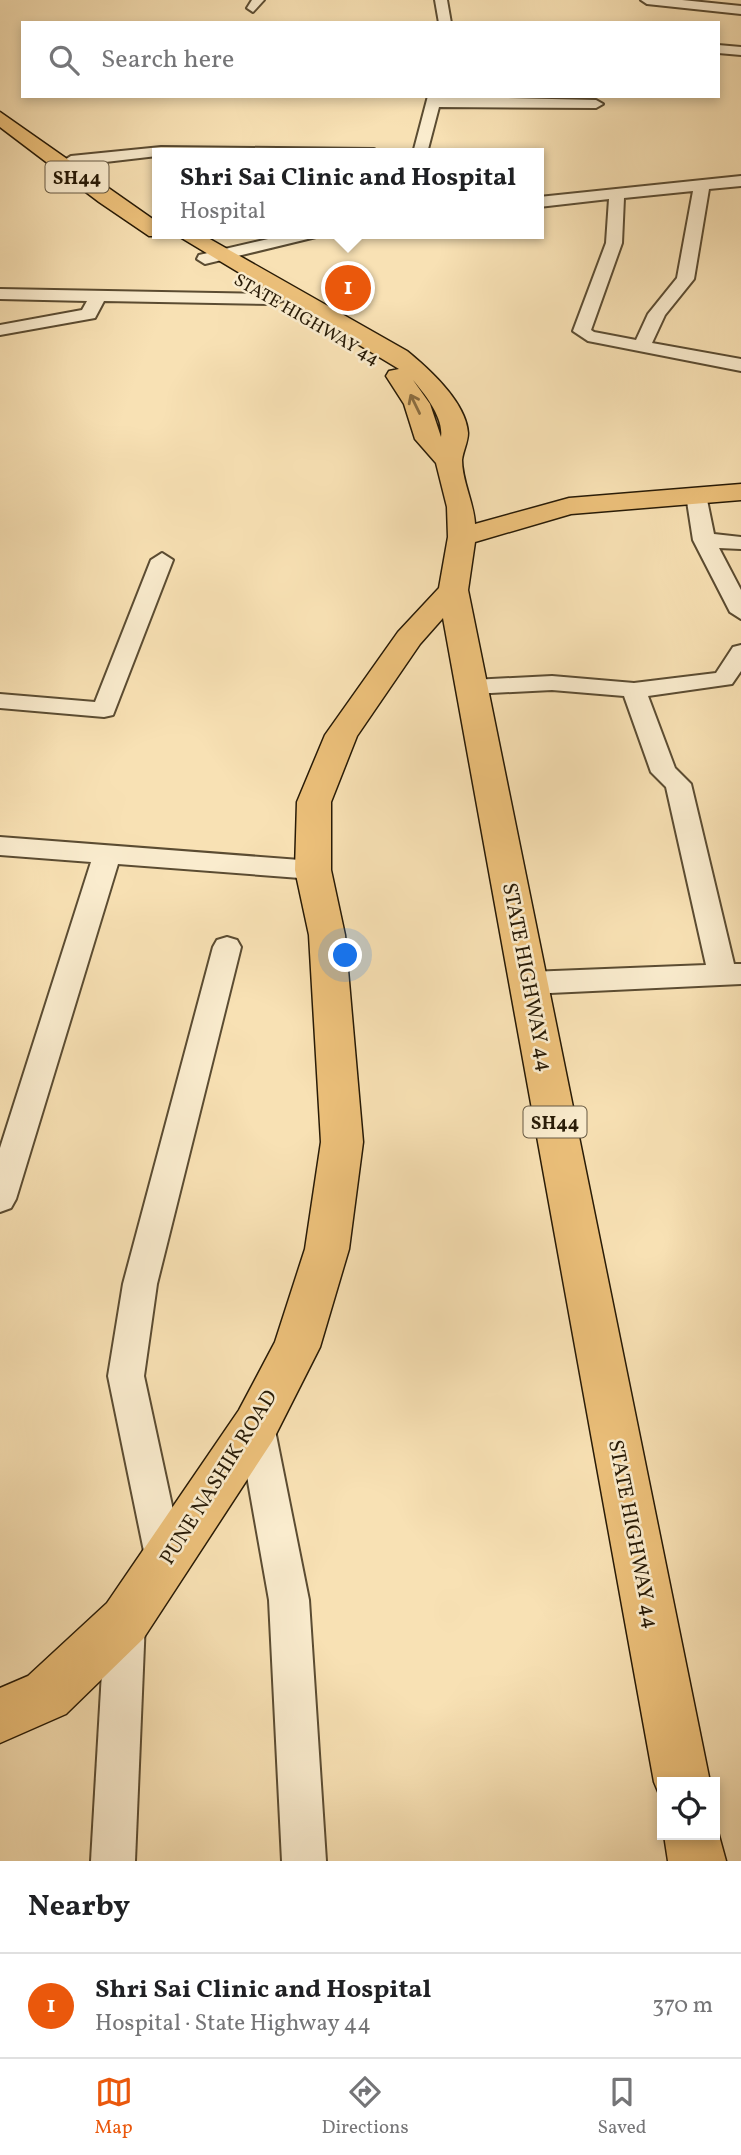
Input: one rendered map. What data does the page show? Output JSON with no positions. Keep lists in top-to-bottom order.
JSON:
{
  "streets": {
    "main road": ["SH44", "STATE HIGHWAY 44", "PUNE NASHIK ROAD"]
  },
  "crossings": [
    ["STATE HIGHWAY 44", "PUNE NASHIK ROAD"]
  ],
  "page": {
    "search": "Search here",
    "popup": ["Shri Sai Clinic and Hospital", "Hospital"],
    "pins": "1",
    "heading": "Nearby",
    "list": [
      {
        "mark": "1",
        "name": "Shri Sai Clinic and Hospital",
        "note": "Hospital · State Highway 44",
        "value": "370 m"
      }
    ],
    "nav": ["Map", "Directions", "Saved"]
  }
}
